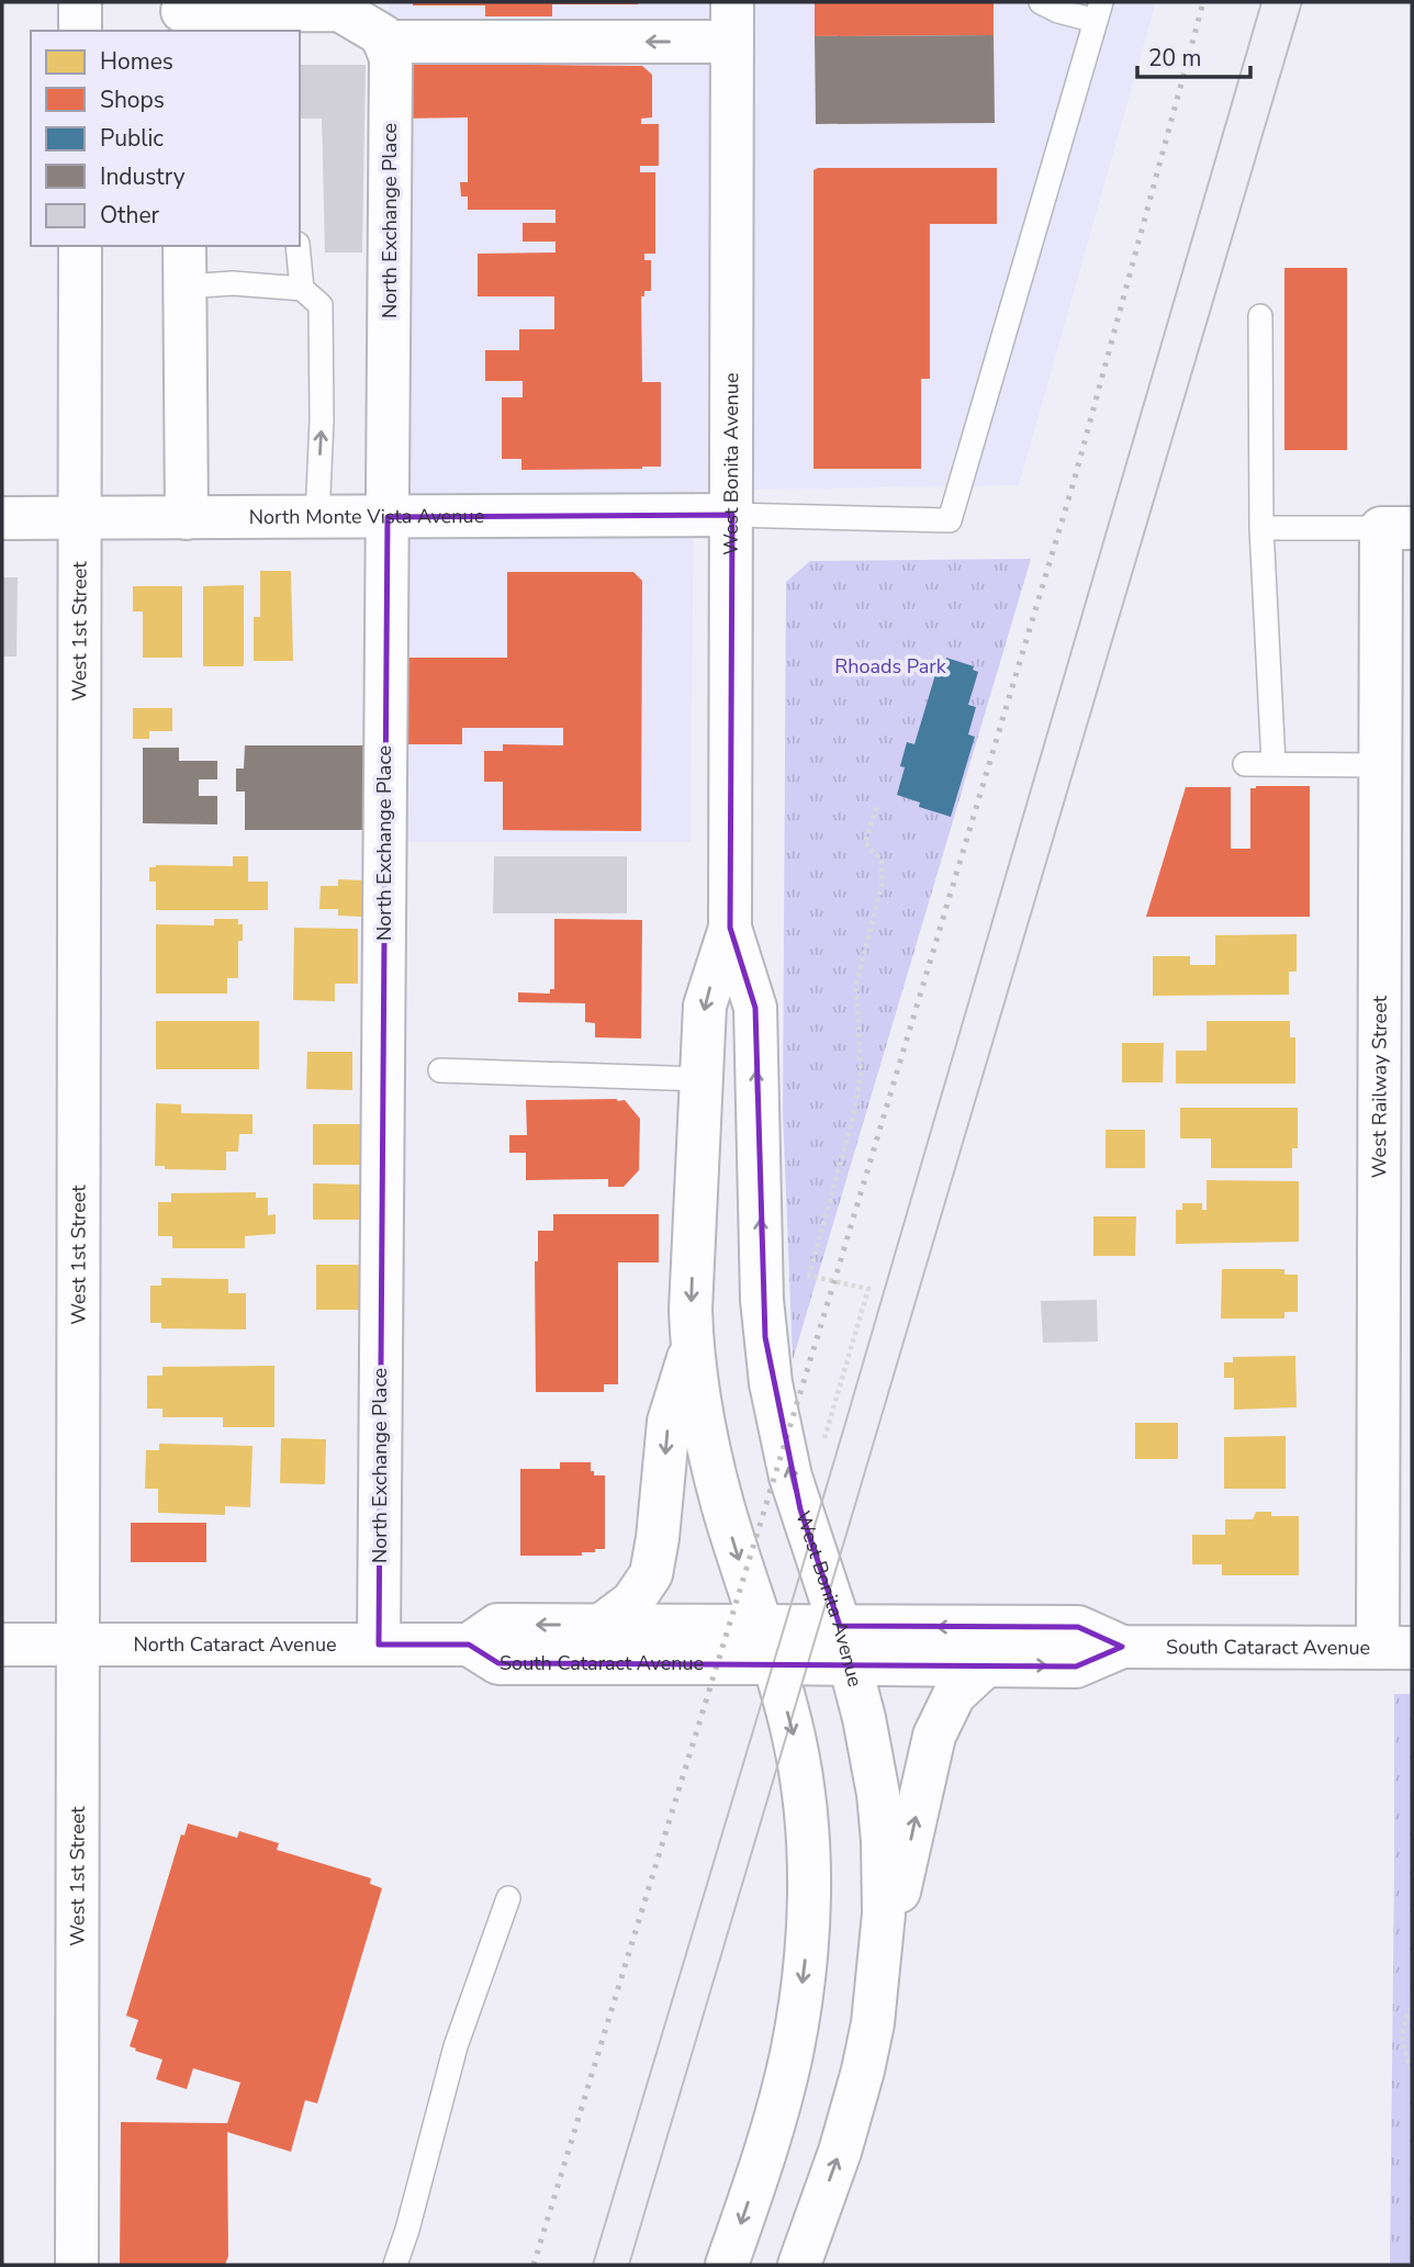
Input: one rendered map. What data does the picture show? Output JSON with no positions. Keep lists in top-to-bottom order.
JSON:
{
  "streets": {
    "street": [
      "North Exchange Place",
      "West Bonita Avenue",
      "North Monte Vista Avenue",
      "West 1st Street",
      "West Railway Street",
      "North Cataract Avenue",
      "South Cataract Avenue"
    ]
  },
  "crossings": [
    ["North Exchange Place", "North Monte Vista Avenue"],
    ["North Exchange Place", "North Cataract Avenue"],
    ["West Bonita Avenue", "North Monte Vista Avenue"],
    ["West Bonita Avenue", "South Cataract Avenue"],
    ["North Monte Vista Avenue", "West 1st Street"],
    ["West 1st Street", "North Cataract Avenue"],
    ["West Railway Street", "South Cataract Avenue"],
    ["North Cataract Avenue", "South Cataract Avenue"]
  ],
  "parks": ["Rhoads Park"],
  "legend": [
    "Homes",
    "Shops",
    "Public",
    "Industry",
    "Other"
  ],
  "scale_bar": "20 m"
}
